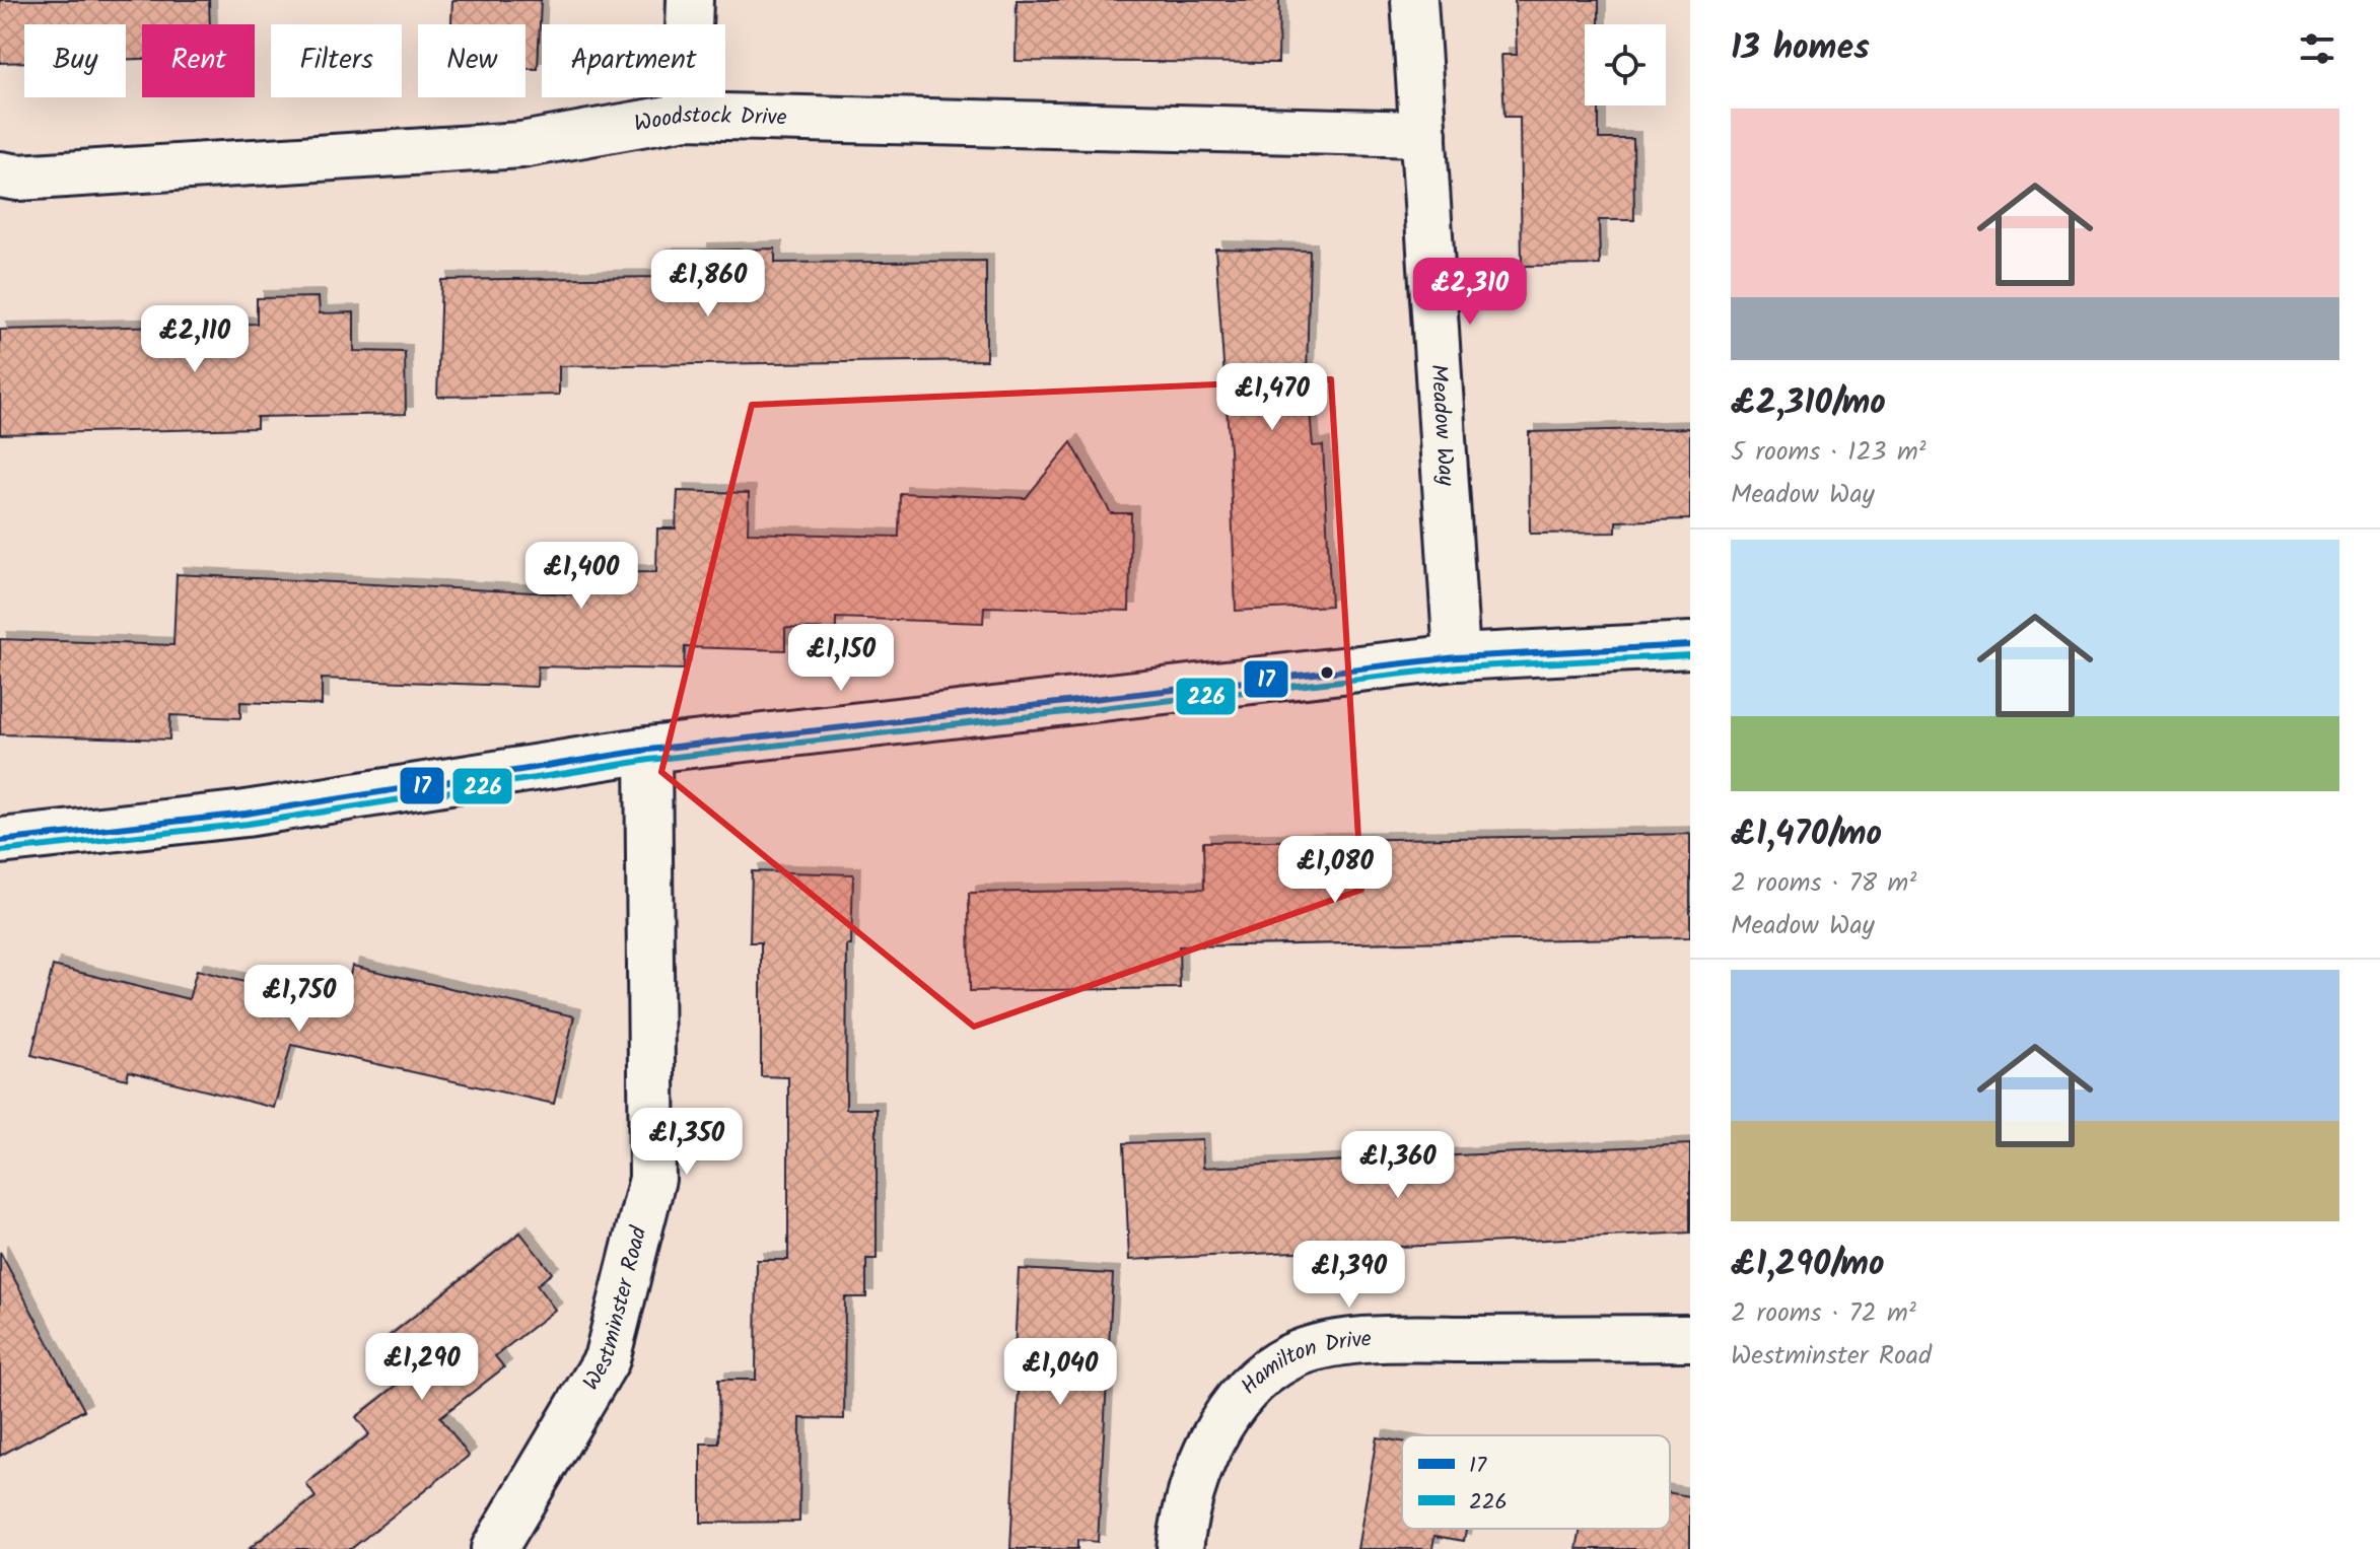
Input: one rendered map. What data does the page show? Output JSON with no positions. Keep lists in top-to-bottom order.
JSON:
{
  "streets": {
    "street": [
      "Woodstock Drive",
      "Meadow Way",
      "Westminster Road",
      "Hamilton Drive"
    ]
  },
  "crossings": [
    ["Woodstock Drive", "Meadow Way"]
  ],
  "lines": ["transit line 17", "transit line 226"],
  "legend": ["17", "226"],
  "page": {
    "heading": "13 homes",
    "chip": [
      "Buy",
      "Rent",
      "Filters",
      "New",
      "Apartment"
    ],
    "list": [
      {
        "name": "£2,310/mo",
        "note": "5 rooms · 123 m² · Meadow Way"
      },
      {
        "name": "£1,470/mo",
        "note": "2 rooms · 78 m² · Meadow Way"
      },
      {
        "name": "£1,290/mo",
        "note": "2 rooms · 72 m² · Westminster Road"
      }
    ],
    "price": [
      "£1,860",
      "£2,310",
      "£2,110",
      "£1,470",
      "£1,400",
      "£1,150",
      "£1,080",
      "£1,750",
      "£1,350",
      "£1,360",
      "£1,390",
      "£1,290",
      "£1,040"
    ]
  }
}
